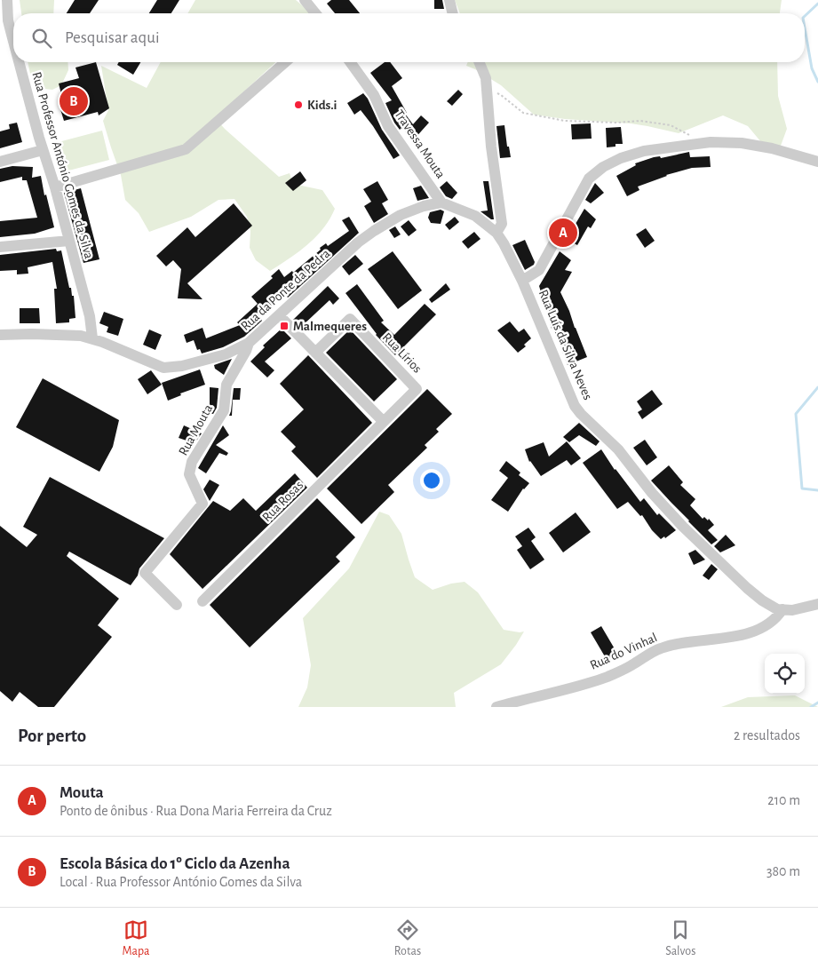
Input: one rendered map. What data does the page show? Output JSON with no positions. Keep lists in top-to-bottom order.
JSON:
{
  "streets": {
    "street": [
      "Travessa Mouta",
      "Rua Professor António Gomes da Silva",
      "Rua da Ponte da Pedra",
      "Rua Luís da Silva Neves",
      "Rua Lírios",
      "Rua Mouta",
      "Rua Rosas",
      "Rua do Vinhal"
    ]
  },
  "crossings": [
    ["Travessa Mouta", "Rua da Ponte da Pedra"],
    ["Rua Professor António Gomes da Silva", "Rua da Ponte da Pedra"],
    ["Rua da Ponte da Pedra", "Rua Mouta"],
    ["Rua Luís da Silva Neves", "Rua do Vinhal"],
    ["Rua Lírios", "Rua Rosas"]
  ],
  "places": {
    "other": ["Kids.i"],
    "transit": ["Malmequeres"]
  },
  "page": {
    "search": "Pesquisar aqui",
    "pins": ["B", "A"],
    "heading": ["Por perto", "2 resultados"],
    "list": [
      {
        "mark": "A",
        "name": "Mouta",
        "note": "Ponto de ônibus · Rua Dona Maria Ferreira da Cruz",
        "value": "210 m"
      },
      {
        "mark": "B",
        "name": "Escola Básica do 1º Ciclo da Azenha",
        "note": "Local · Rua Professor António Gomes da Silva",
        "value": "380 m"
      }
    ],
    "nav": ["Mapa", "Rotas", "Salvos"]
  }
}
